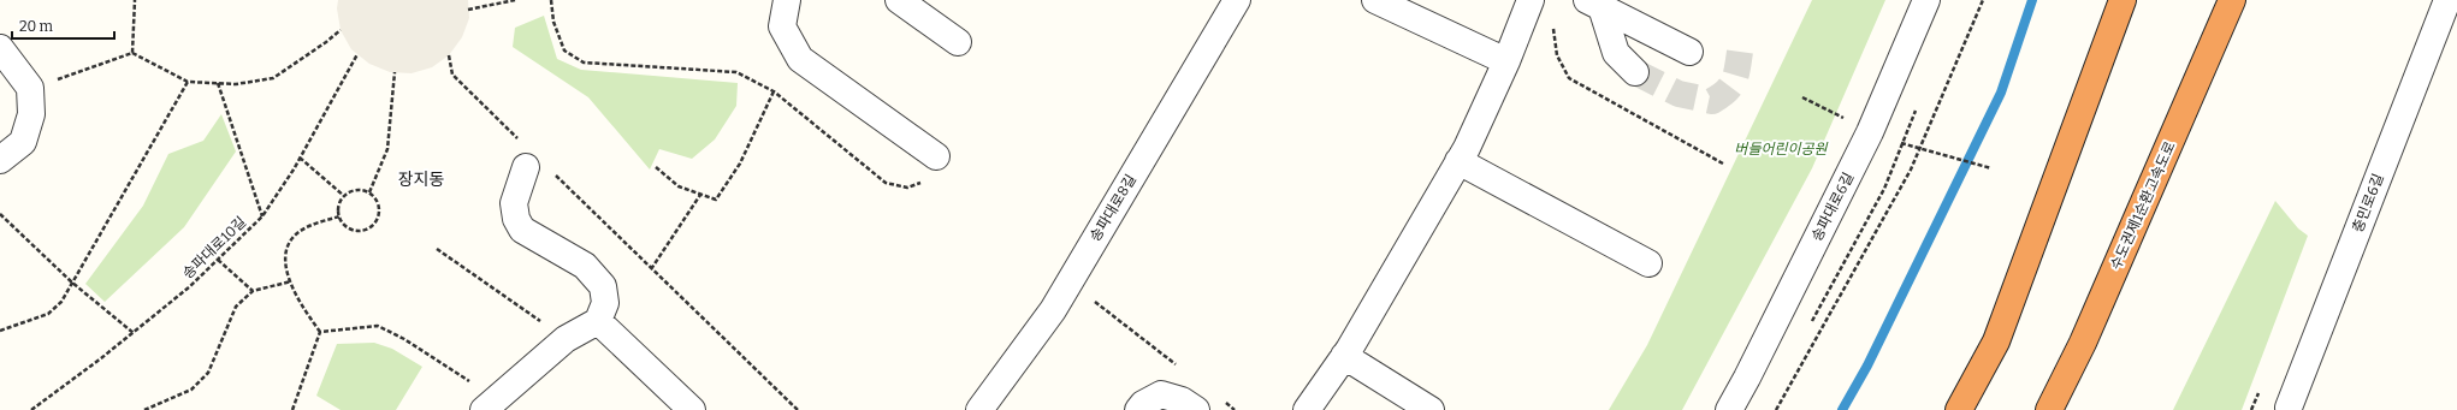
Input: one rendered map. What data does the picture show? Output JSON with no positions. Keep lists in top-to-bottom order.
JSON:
{
  "streets": {
    "highway": ["수도권제1순환고속도로"],
    "street": ["충민로6길", "송파대로6길", "송파대로8길"],
    "path": ["송파대로10길"]
  },
  "districts": ["장지동"],
  "parks": ["버들어린이공원"],
  "scale_bar": "20 m"
}
